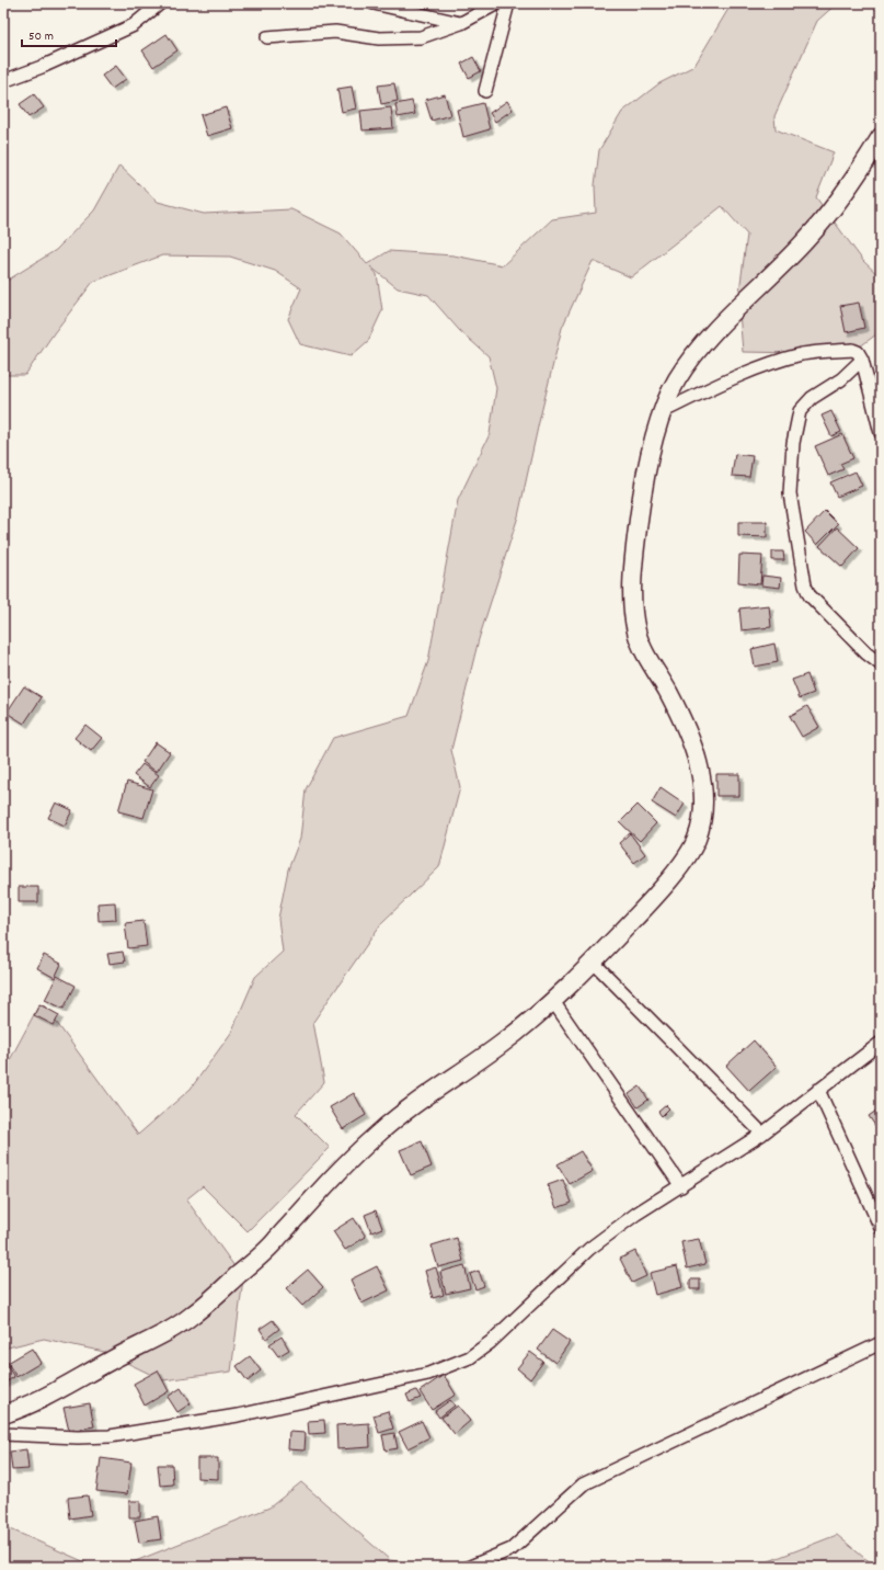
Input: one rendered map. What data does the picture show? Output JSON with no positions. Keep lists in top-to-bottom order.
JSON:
{
  "scale_bar": "50 m"
}
